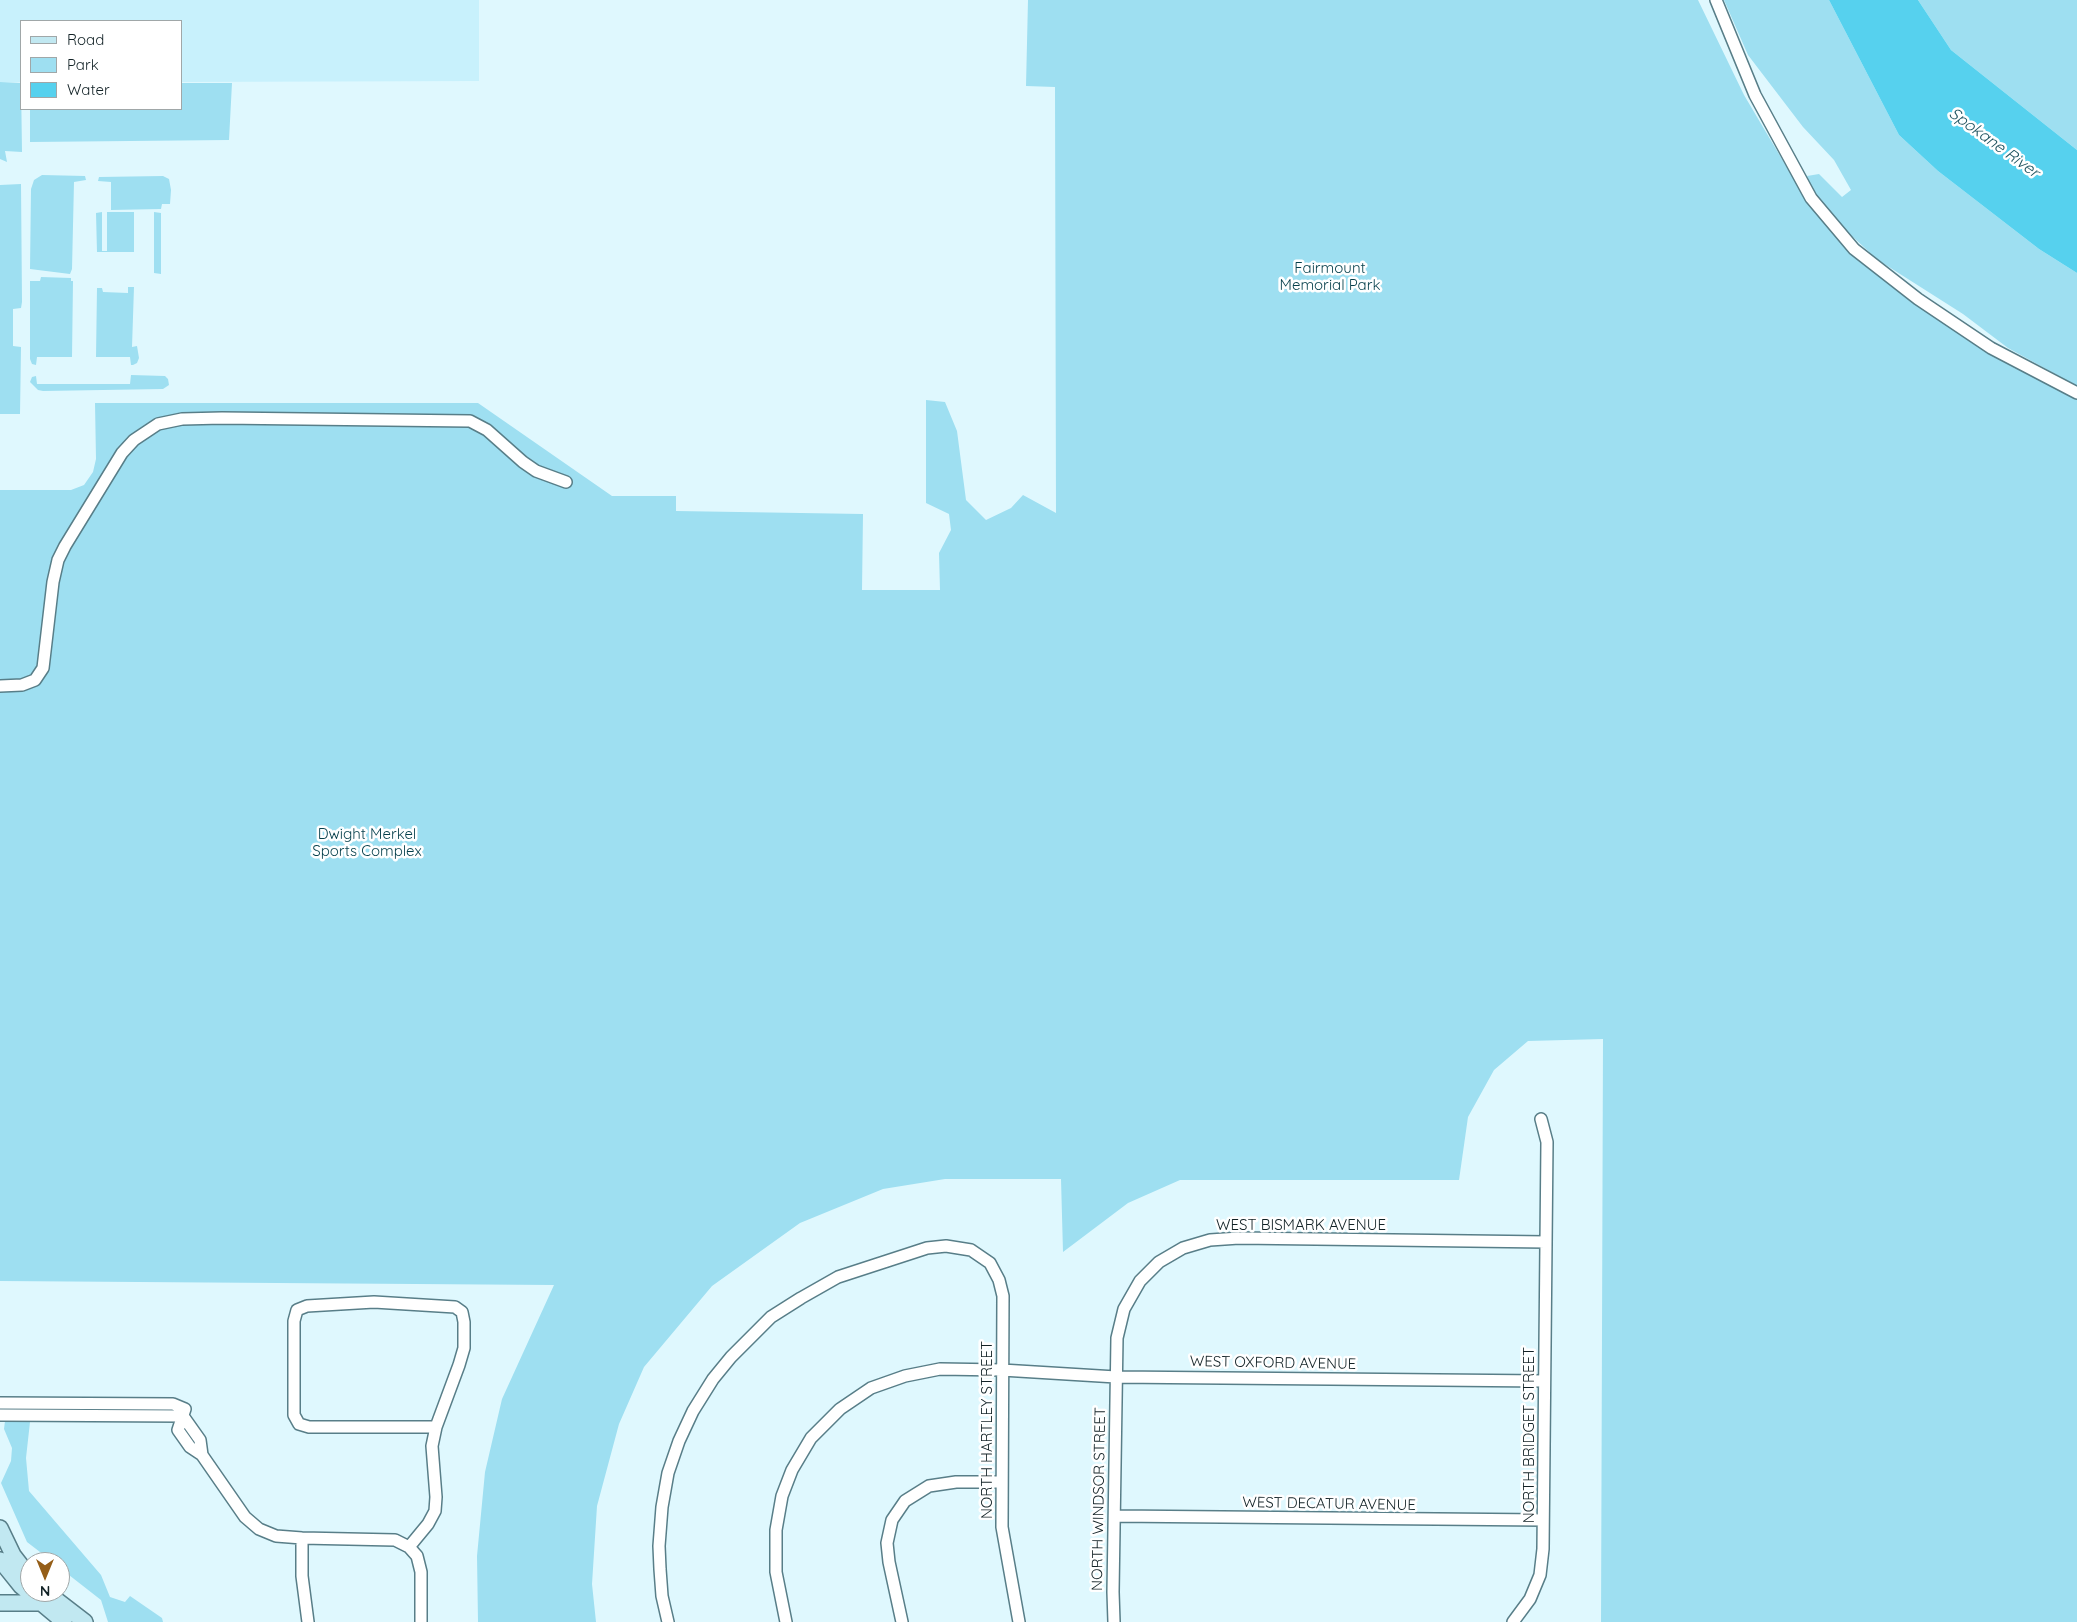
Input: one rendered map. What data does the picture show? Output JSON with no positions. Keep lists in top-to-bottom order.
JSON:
{
  "streets": {
    "street": [
      "WEST BISMARK AVENUE",
      "WEST OXFORD AVENUE",
      "NORTH HARTLEY STREET",
      "NORTH BRIDGET STREET",
      "NORTH WINDSOR STREET",
      "WEST DECATUR AVENUE"
    ]
  },
  "crossings": [
    ["WEST BISMARK AVENUE", "WEST OXFORD AVENUE"],
    ["WEST BISMARK AVENUE", "NORTH BRIDGET STREET"],
    ["WEST BISMARK AVENUE", "NORTH WINDSOR STREET"],
    ["WEST OXFORD AVENUE", "NORTH HARTLEY STREET"],
    ["WEST OXFORD AVENUE", "NORTH BRIDGET STREET"],
    ["WEST OXFORD AVENUE", "NORTH WINDSOR STREET"],
    ["NORTH BRIDGET STREET", "WEST DECATUR AVENUE"],
    ["NORTH WINDSOR STREET", "WEST DECATUR AVENUE"]
  ],
  "water": ["Spokane River"],
  "parks": ["Fairmount Memorial Park", "Dwight Merkel Sports Complex"],
  "legend": ["Road", "Park", "Water"],
  "north": "bottom"
}
